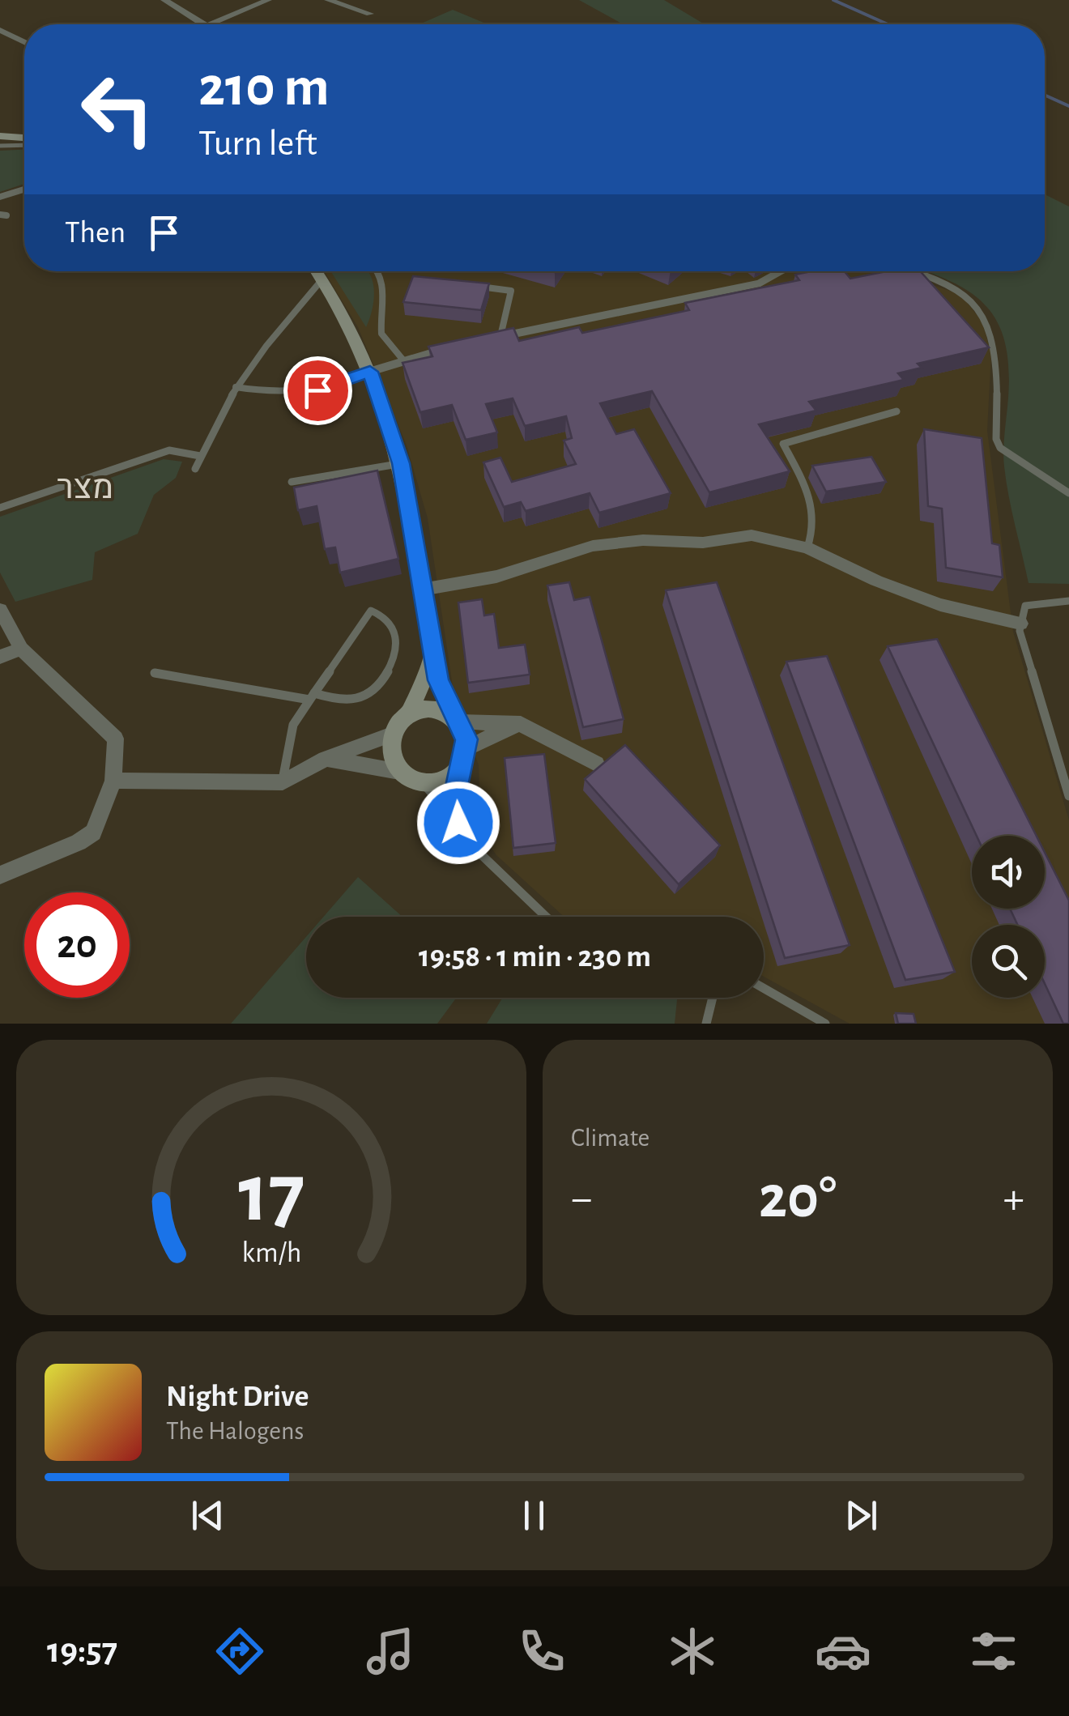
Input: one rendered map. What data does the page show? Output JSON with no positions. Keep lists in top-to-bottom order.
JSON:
{
  "districts": ["מצר"],
  "page": {
    "turn": ["210 m", "Turn left"],
    "then": "Then",
    "limit": "20",
    "trip": "19:58 · 1 min · 230 m",
    "tile": "Climate",
    "heat": ["−", "20°", "+"],
    "song": ["Night Drive", "The Halogens"],
    "tabs": "19:57",
    "gauge": ["17", "km/h"]
  }
}
